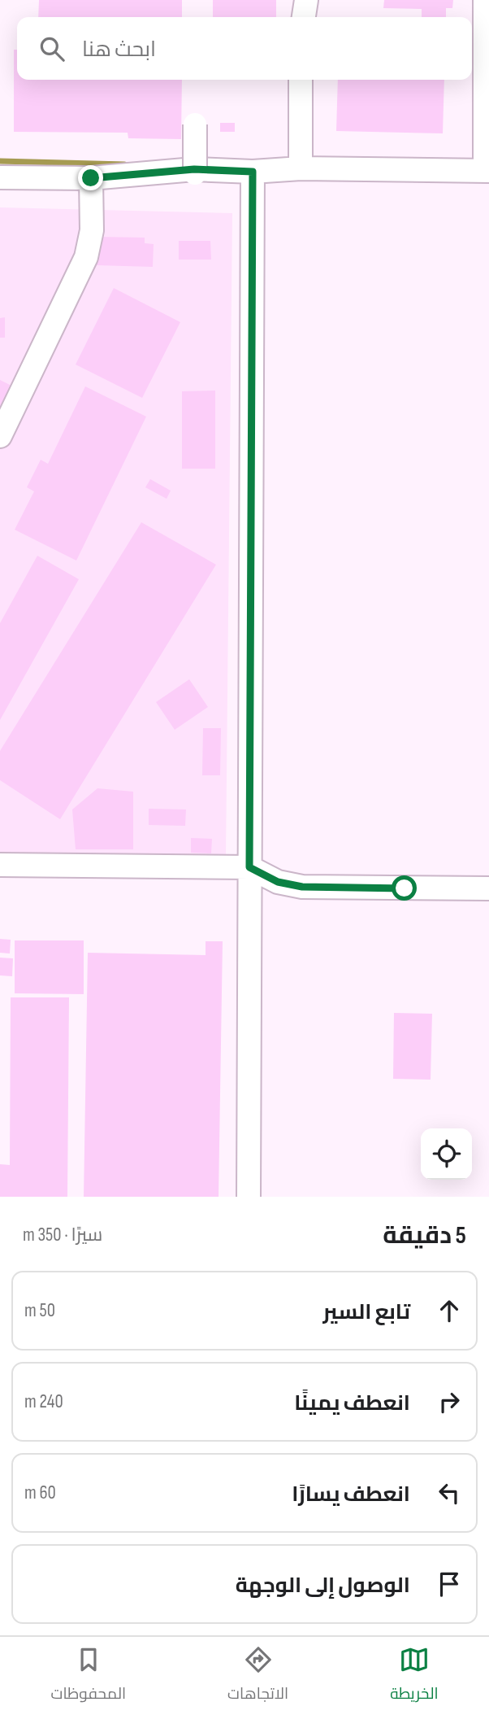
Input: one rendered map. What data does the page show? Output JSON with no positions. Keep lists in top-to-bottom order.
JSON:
{
  "page": {
    "search": "ابحث هنا",
    "heading": ["5 دقيقة", "سيرًا · 350 m"],
    "list": [
      ["تابع السير", "50 m"],
      ["انعطف يمينًا", "240 m"],
      ["انعطف يسارًا", "60 m"],
      "الوصول إلى الوجهة"
    ],
    "nav": ["الخريطة", "الاتجاهات", "المحفوظات"]
  }
}
